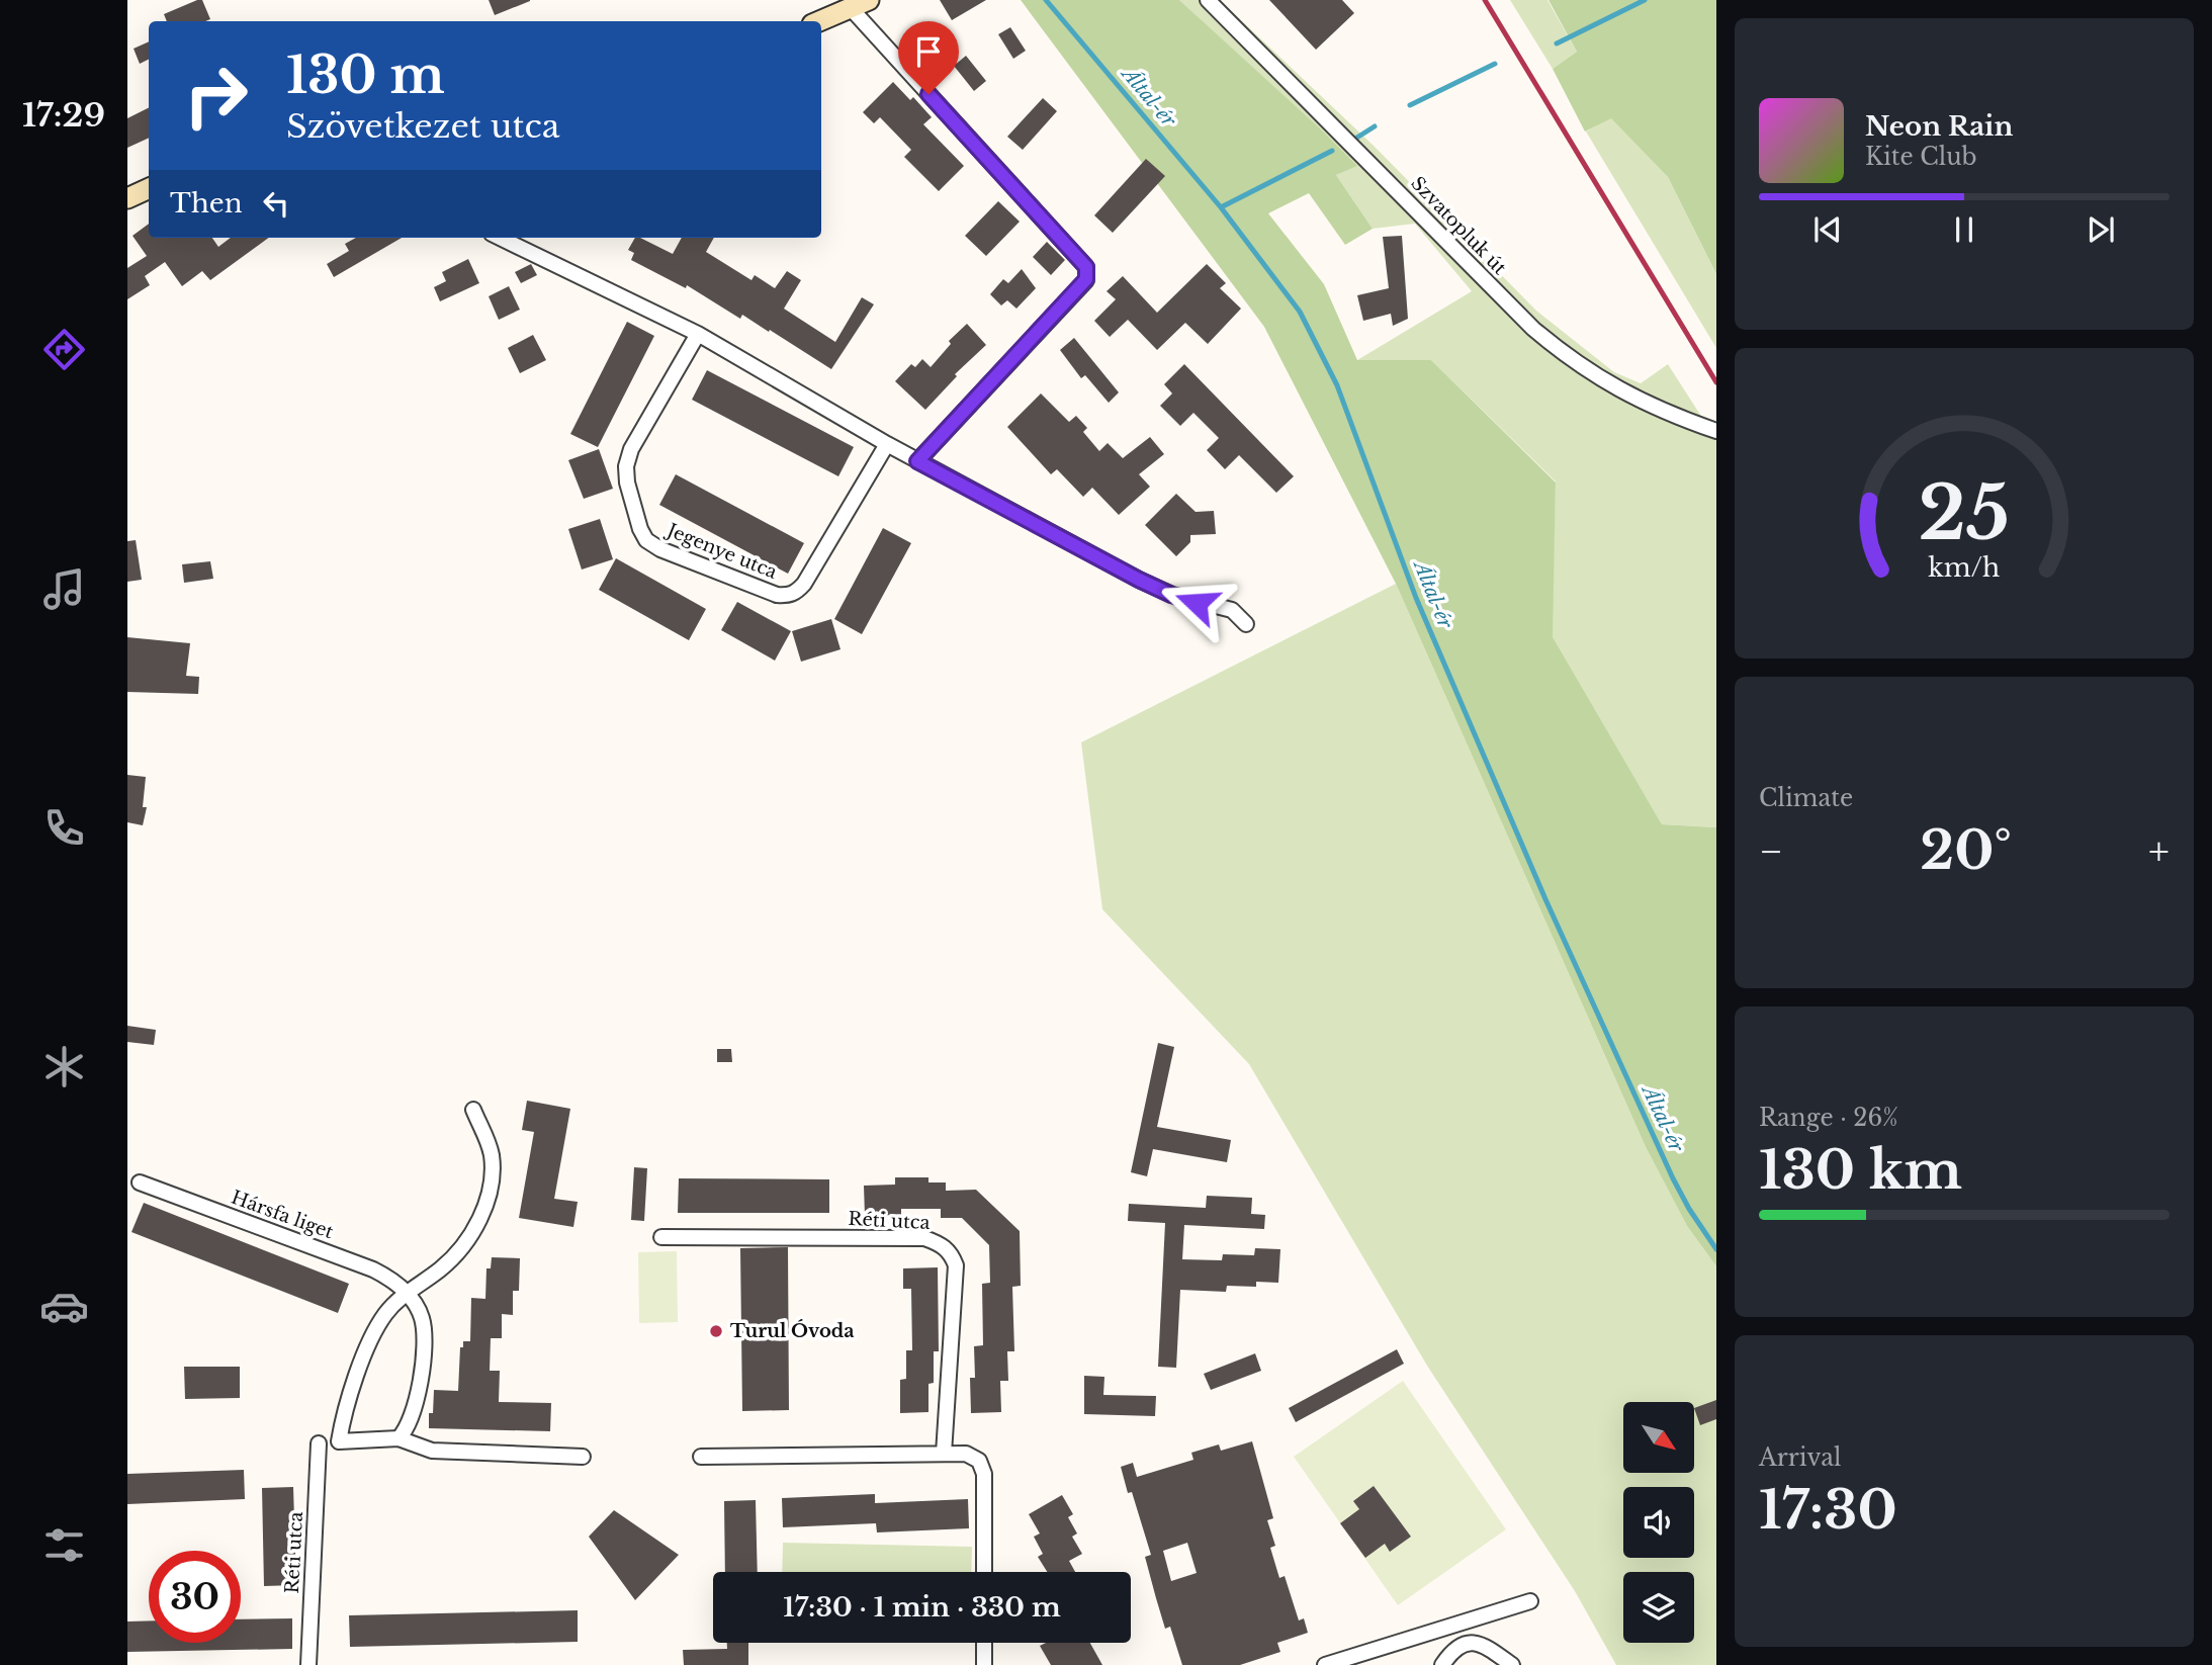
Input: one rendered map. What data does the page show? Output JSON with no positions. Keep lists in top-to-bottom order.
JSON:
{
  "streets": {
    "street": [
      "Szvatopluk út",
      "Jegenye utca",
      "Hársfa liget",
      "Réti utca"
    ]
  },
  "water": ["Által-ér"],
  "places": ["Turul Óvoda"],
  "north": "bottom right",
  "page": {
    "tabs": "17:29",
    "turn": ["130 m", "Szövetkezet utca"],
    "song": ["Neon Rain", "Kite Club"],
    "then": "Then",
    "tile": [
      "Climate",
      ["Range · 26%", "130 km"],
      ["Arrival", "17:30"]
    ],
    "heat": ["−", "20°", "+"],
    "limit": "30",
    "trip": "17:30 · 1 min · 330 m",
    "gauge": ["25", "km/h"]
  }
}
